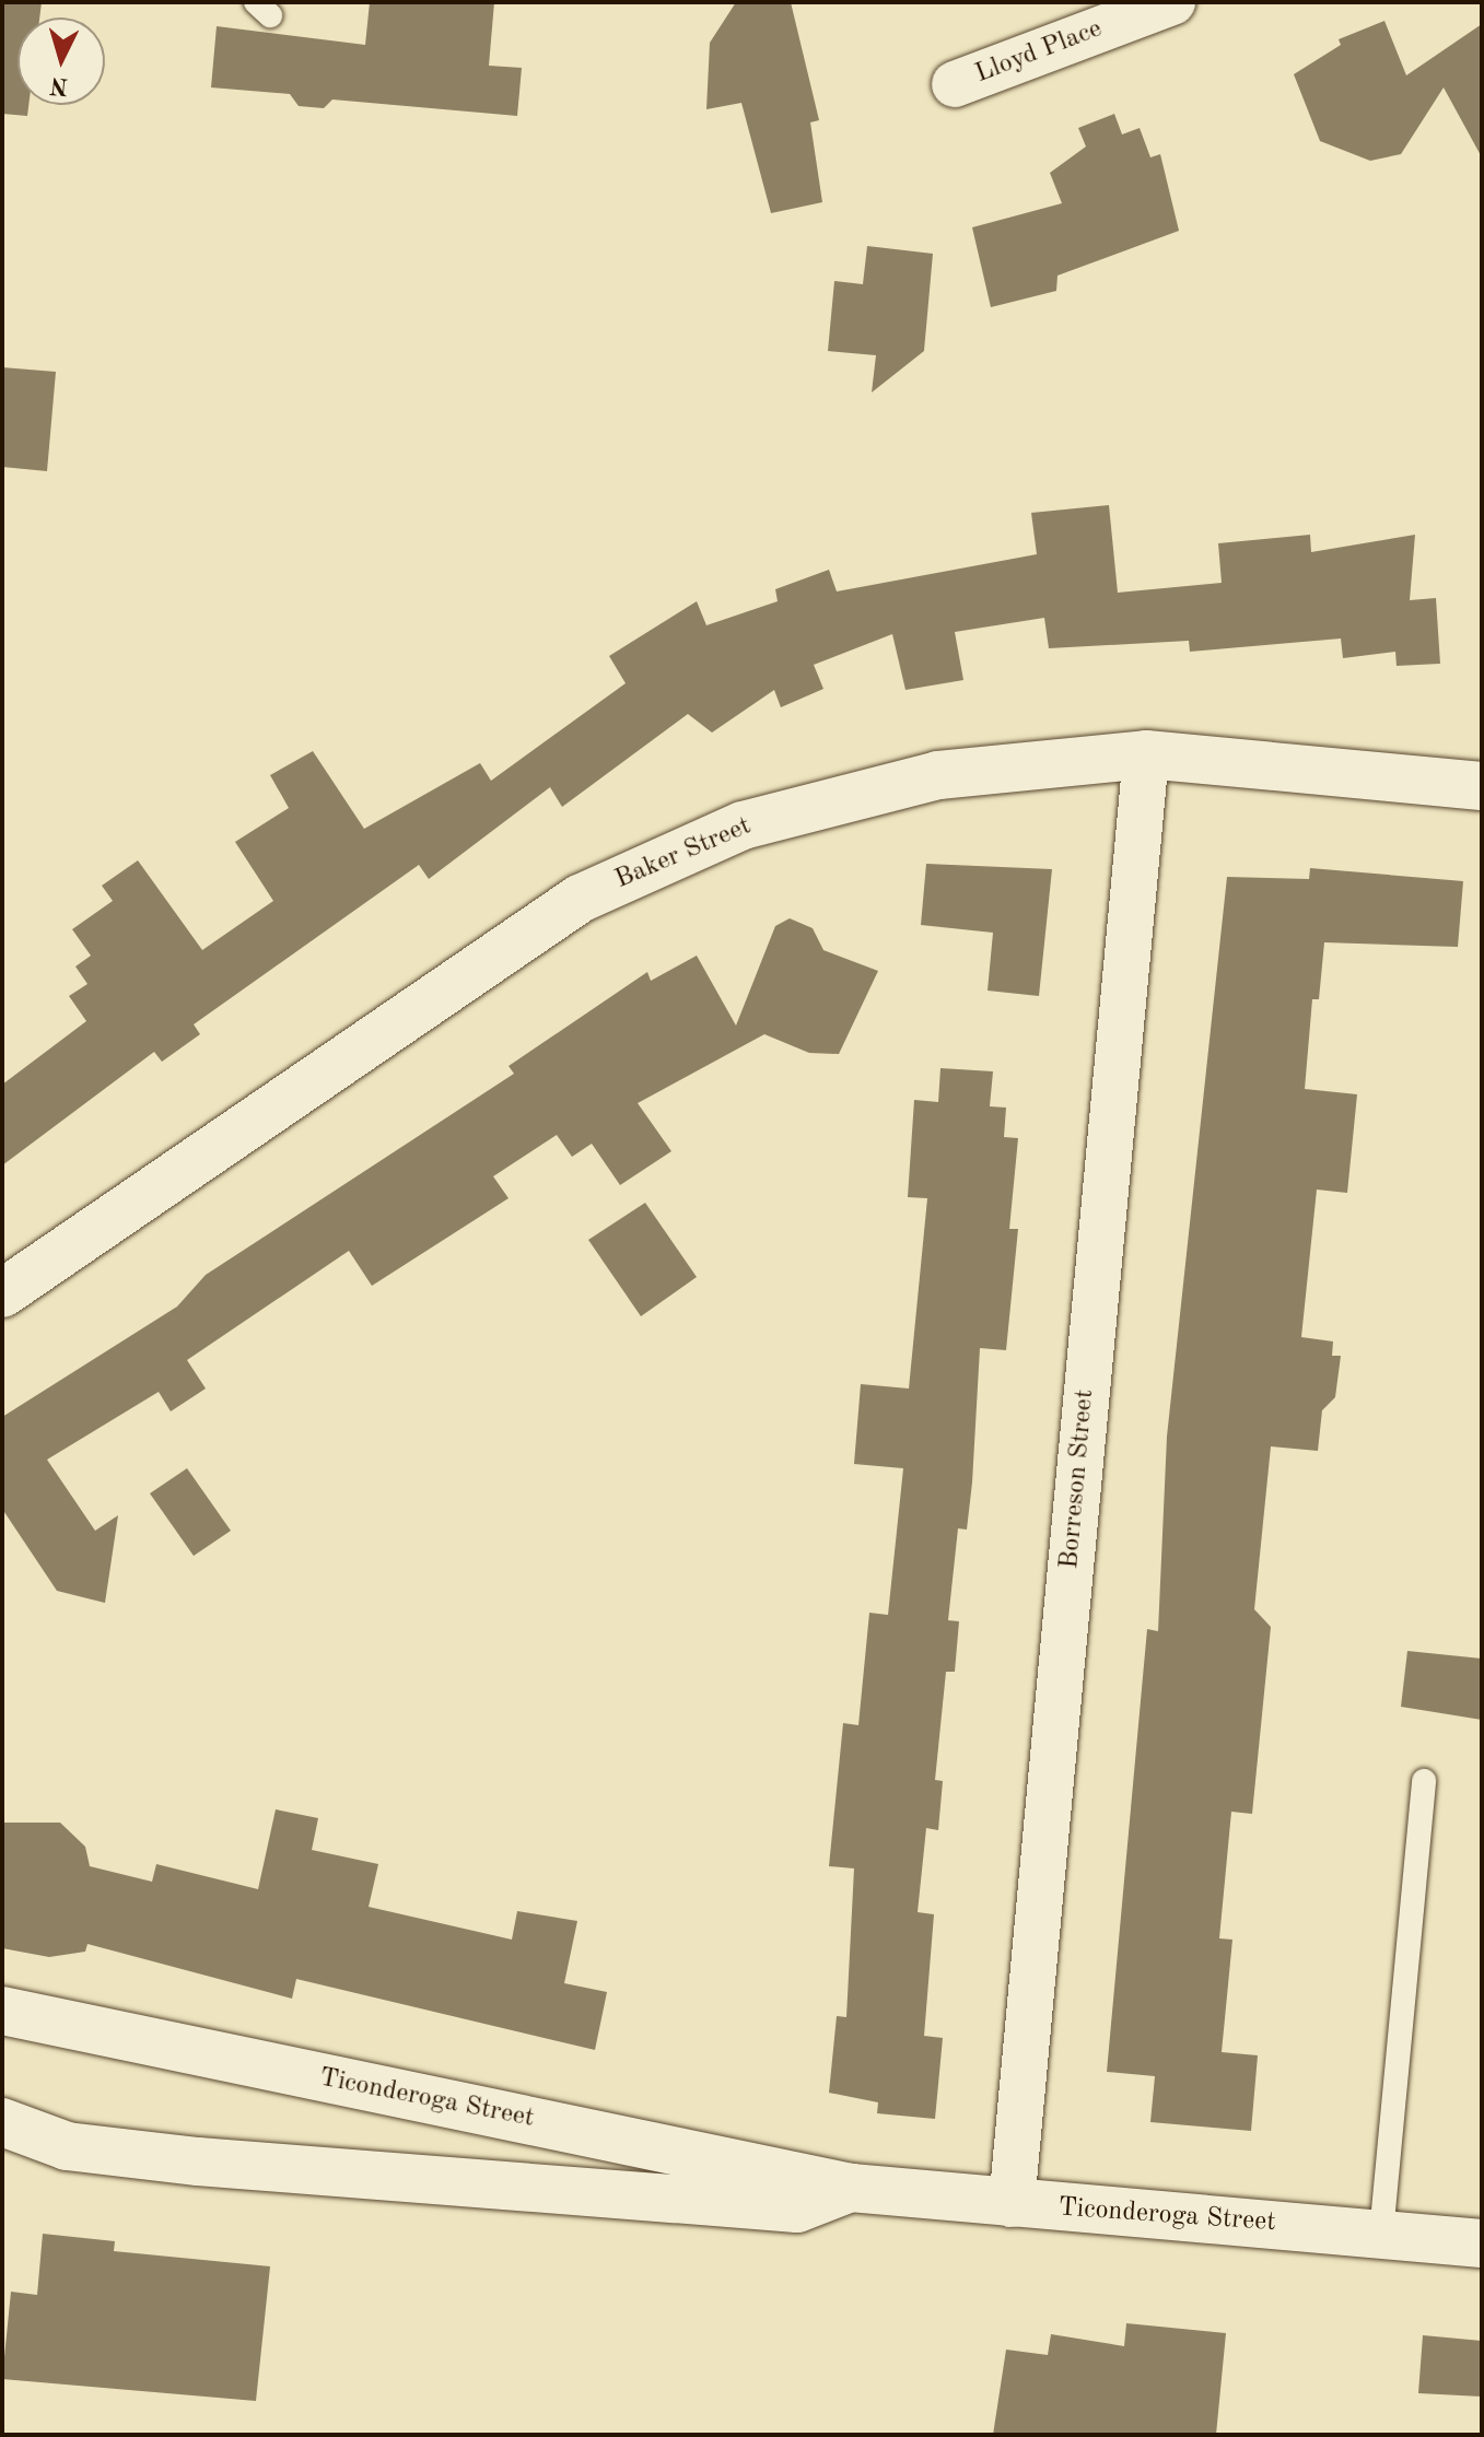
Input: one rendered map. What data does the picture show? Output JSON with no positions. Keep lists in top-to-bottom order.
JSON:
{
  "streets": {
    "street": [
      "Lloyd Place",
      "Baker Street",
      "Borreson Street",
      "Ticonderoga Street"
    ]
  },
  "crossings": [
    ["Baker Street", "Borreson Street"],
    ["Borreson Street", "Ticonderoga Street"]
  ],
  "north": "bottom"
}
